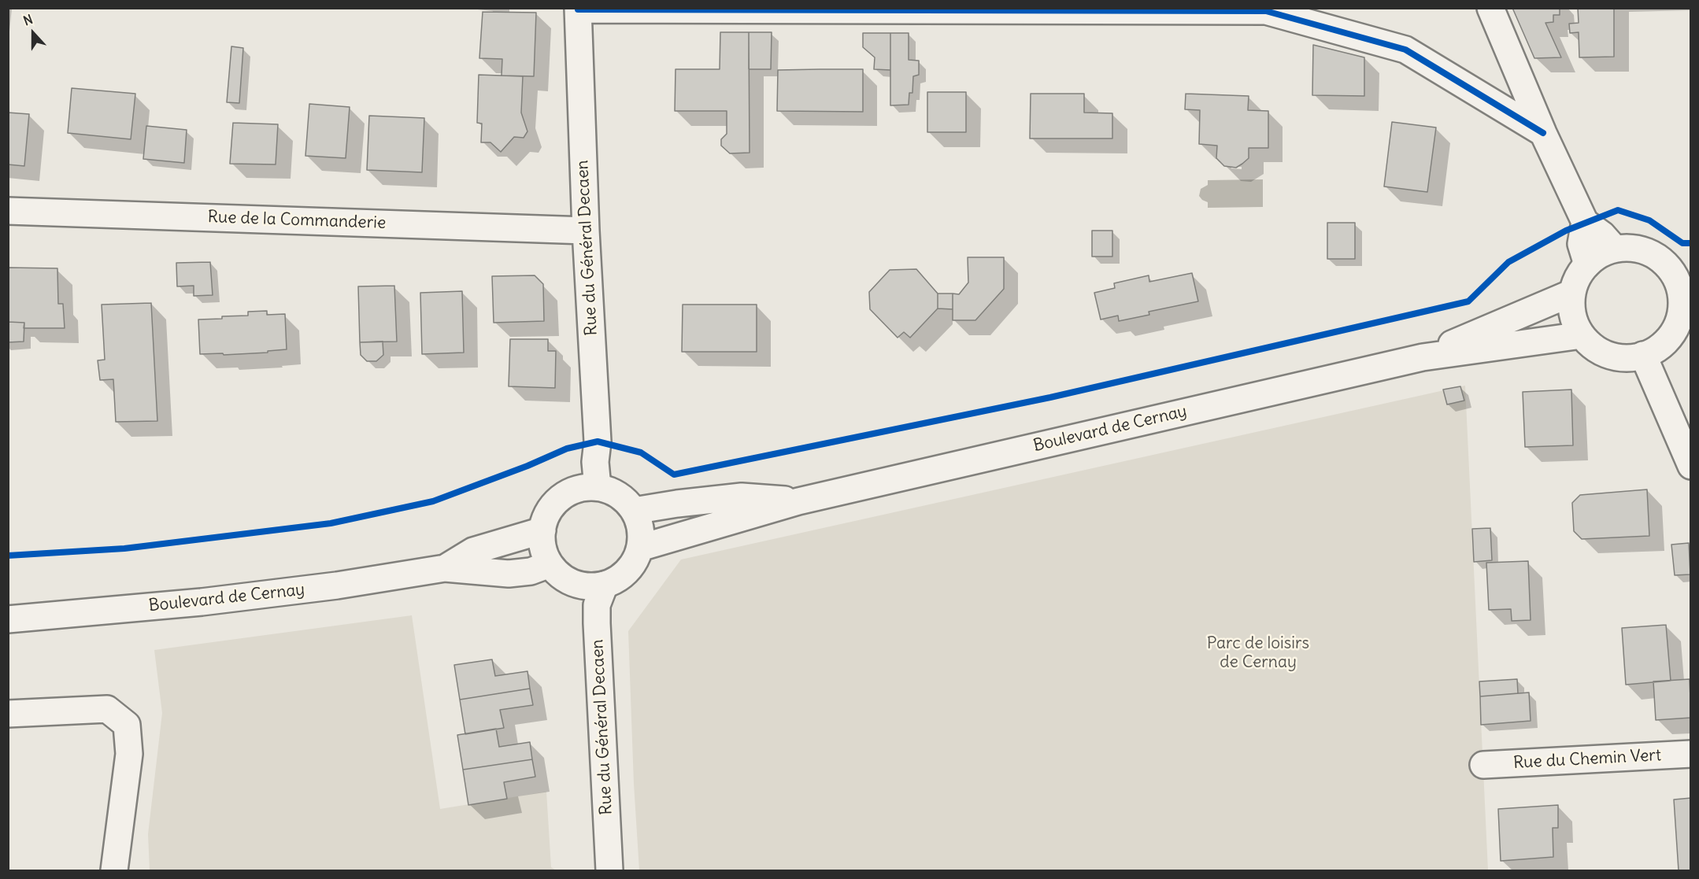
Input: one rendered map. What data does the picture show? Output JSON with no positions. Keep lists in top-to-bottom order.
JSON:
{
  "streets": {
    "street": [
      "Rue de la Commanderie",
      "Rue du Général Decaen",
      "Boulevard de Cernay",
      "Rue du Chemin Vert"
    ]
  },
  "crossings": [
    ["Rue de la Commanderie", "Rue du Général Decaen"],
    ["Rue du Général Decaen", "Boulevard de Cernay"]
  ],
  "parks": ["Parc de loisirs de Cernay"],
  "north": "top"
}
